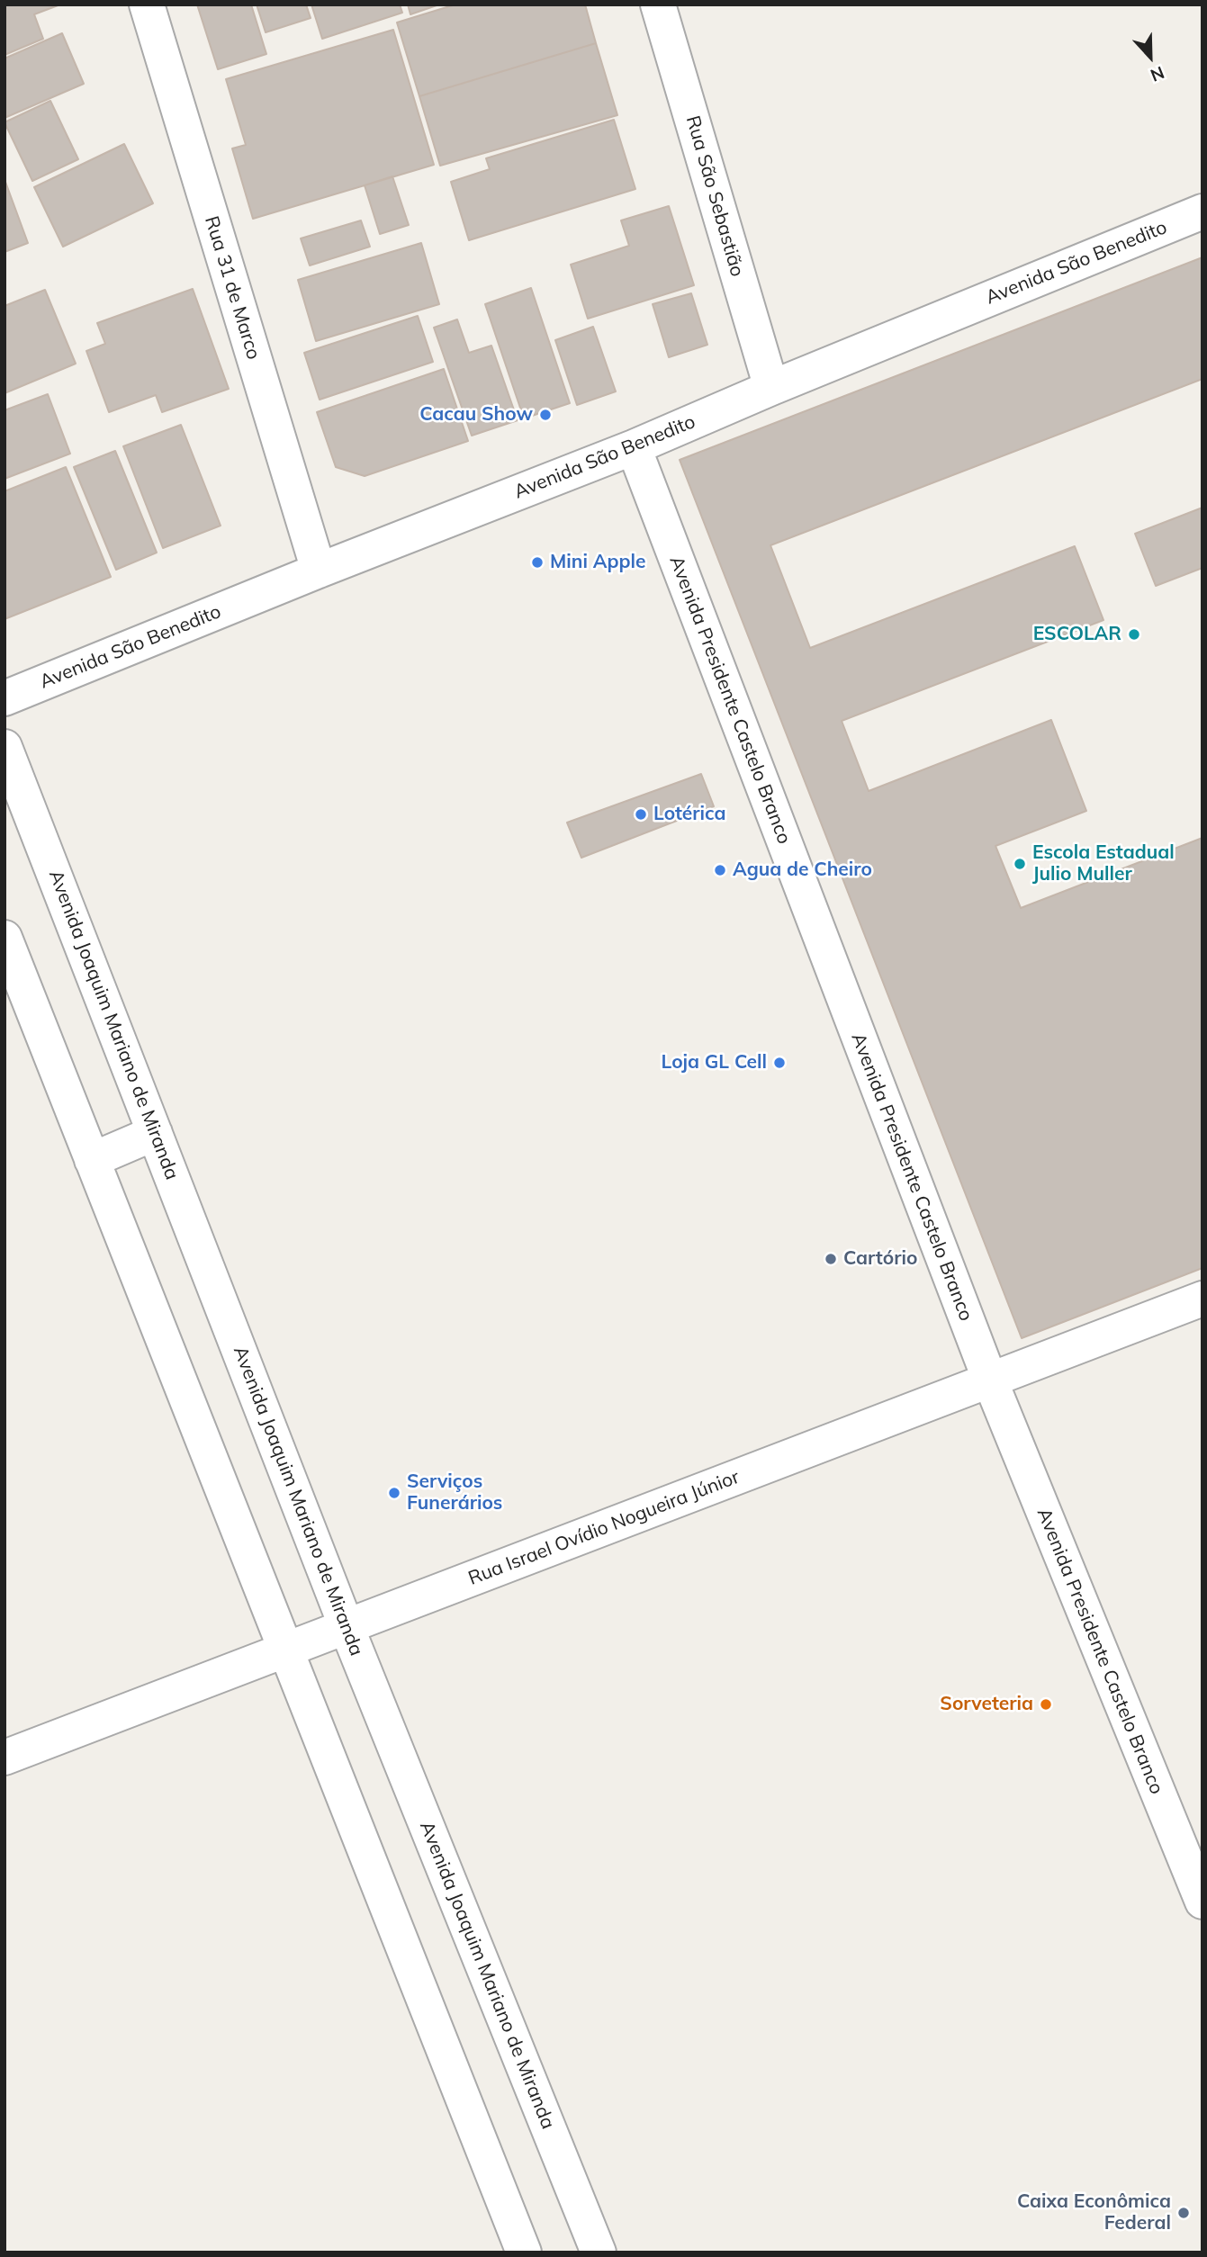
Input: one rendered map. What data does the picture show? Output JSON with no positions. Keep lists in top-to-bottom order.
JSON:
{
  "streets": {
    "street": [
      "Rua São Sebastião",
      "Avenida São Benedito",
      "Rua 31 de Marco",
      "Avenida Presidente Castelo Branco",
      "Avenida Joaquim Mariano de Miranda",
      "Rua Israel Ovídio Nogueira Júnior"
    ]
  },
  "crossings": [
    ["Rua São Sebastião", "Avenida São Benedito"],
    ["Avenida São Benedito", "Rua 31 de Marco"],
    ["Avenida São Benedito", "Avenida Presidente Castelo Branco"],
    ["Avenida Presidente Castelo Branco", "Rua Israel Ovídio Nogueira Júnior"],
    ["Avenida Joaquim Mariano de Miranda", "Rua Israel Ovídio Nogueira Júnior"]
  ],
  "places": [
    "Cacau Show",
    "Mini Apple",
    "ESCOLAR",
    "Lotérica",
    "Escola Estadual Julio Muller",
    "Agua de Cheiro",
    "Loja GL Cell",
    "Cartório",
    "Serviços Funerários",
    "Sorveteria",
    "Caixa Econômica Federal"
  ],
  "north": "bottom"
}
